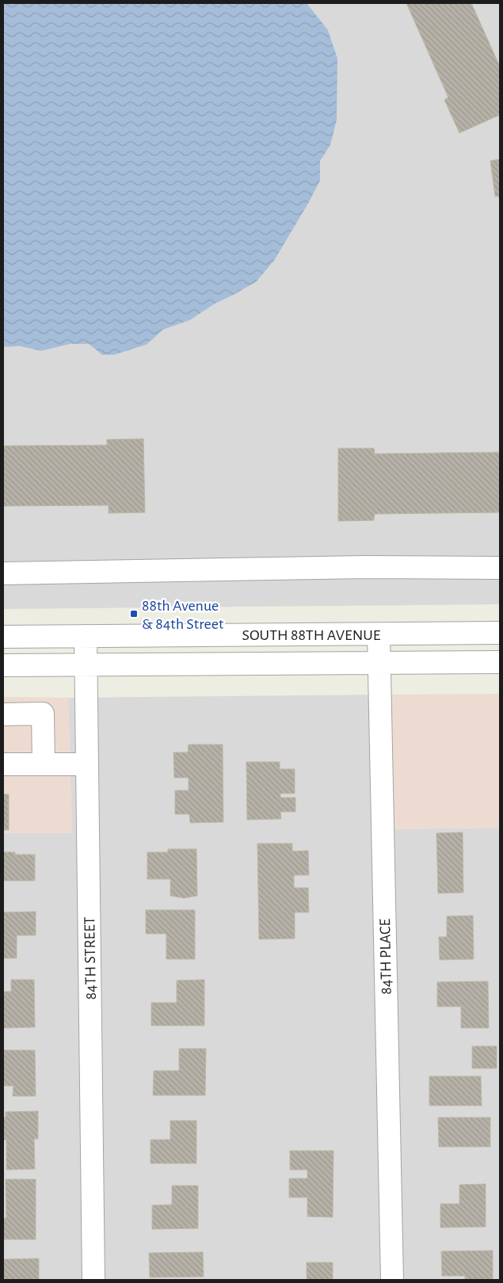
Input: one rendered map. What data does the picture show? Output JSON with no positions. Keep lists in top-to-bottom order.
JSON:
{
  "streets": {
    "street": ["SOUTH 88TH AVENUE", "84TH PLACE", "84TH STREET"]
  },
  "crossings": [
    ["SOUTH 88TH AVENUE", "84TH PLACE"],
    ["SOUTH 88TH AVENUE", "84TH STREET"]
  ],
  "places": {
    "transit": ["88th Avenue & 84th Street"]
  }
}
